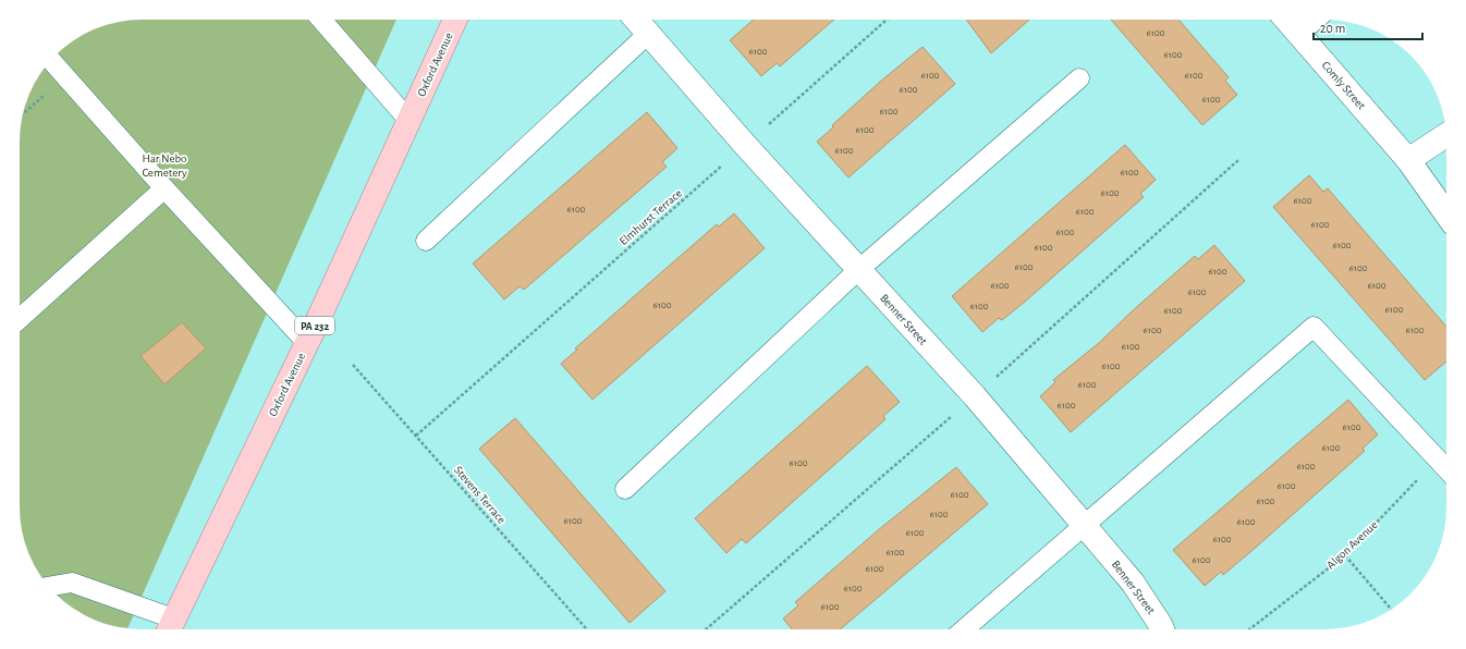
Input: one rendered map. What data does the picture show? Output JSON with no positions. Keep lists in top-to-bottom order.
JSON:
{
  "streets": {
    "main road": ["Oxford Avenue", "PA 232"],
    "street": ["Comly Street", "Benner Street"],
    "path": ["Elmhurst Terrace", "Stevens Terrace", "Algon Avenue"]
  },
  "crossings": [
    ["Elmhurst Terrace", "Benner Street"],
    ["Elmhurst Terrace", "Stevens Terrace"]
  ],
  "parks": ["Har Nebo Cemetery"],
  "house_numbers": [
    "6100",
    "6100",
    "6100",
    "6100",
    "6100",
    "6100",
    "6100",
    "6100",
    "6100",
    "6100",
    "6100",
    "6100",
    "6100",
    "6100",
    "6100",
    "6100",
    "6100",
    "6100",
    "6100",
    "6100",
    "6100",
    "6100",
    "6100",
    "6100",
    "6100",
    "6100",
    "6100",
    "6100",
    "6100",
    "6100",
    "6100",
    "6100",
    "6100",
    "6100",
    "6100",
    "6100",
    "6100",
    "6100",
    "6100",
    "6100",
    "6100",
    "6100",
    "6100",
    "6100",
    "6100",
    "6100",
    "6100",
    "6100",
    "6100",
    "6100",
    "6100",
    "6100"
  ],
  "scale_bar": "20 m"
}
